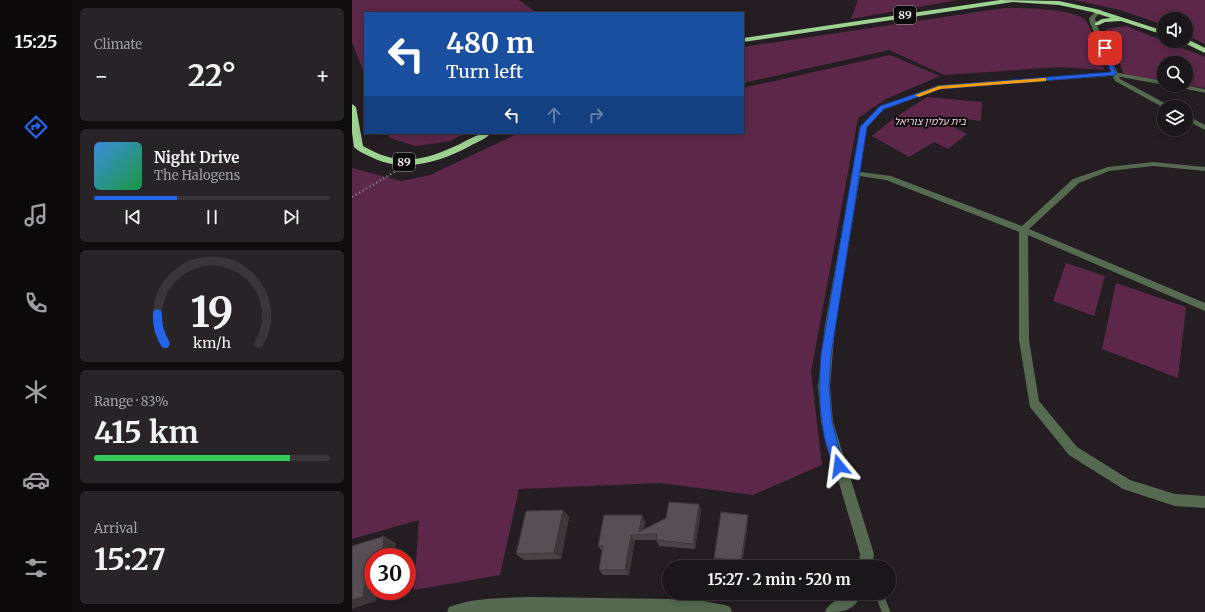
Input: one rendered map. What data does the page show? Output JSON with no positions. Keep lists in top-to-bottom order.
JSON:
{
  "streets": {
    "highway": ["89"]
  },
  "parks": ["בית עלמין צוריאל"],
  "page": {
    "tabs": "15:25",
    "tile": [
      "Climate",
      ["Range · 83%", "415 km"],
      ["Arrival", "15:27"]
    ],
    "turn": ["480 m", "Turn left"],
    "heat": ["−", "22°", "+"],
    "song": ["Night Drive", "The Halogens"],
    "limit": "30",
    "trip": "15:27 · 2 min · 520 m",
    "gauge": ["19", "km/h"]
  }
}
